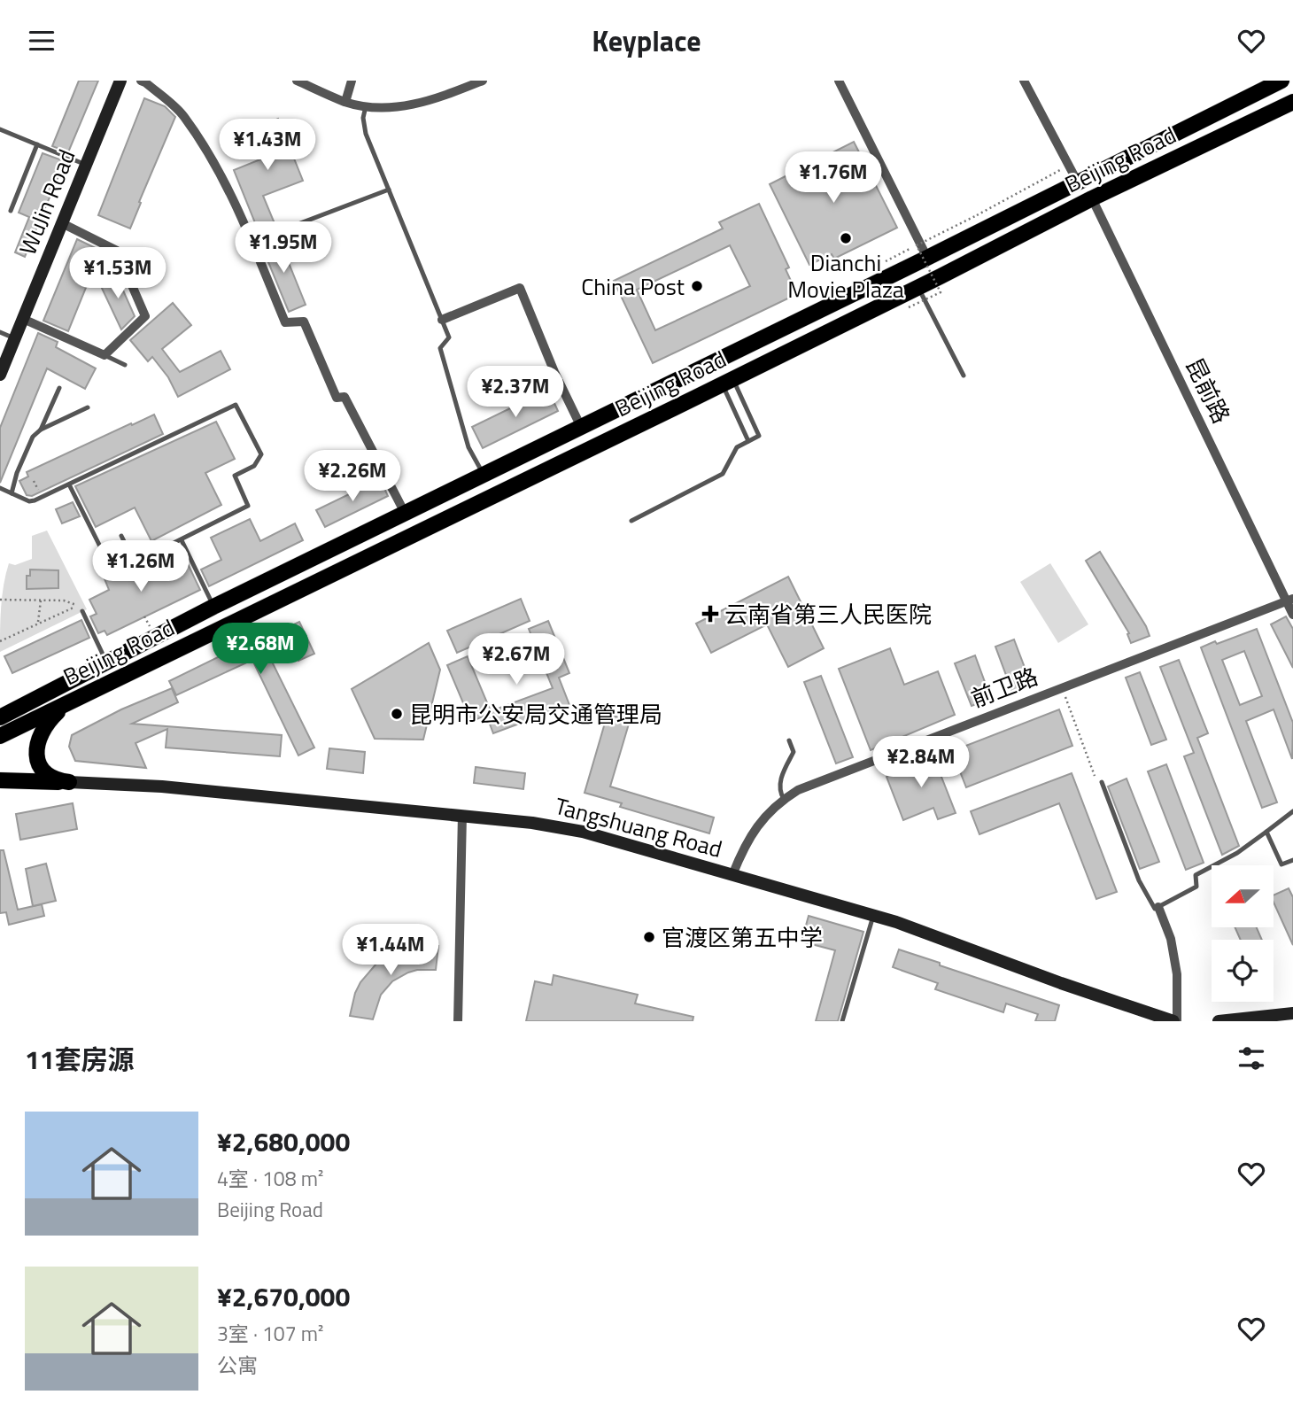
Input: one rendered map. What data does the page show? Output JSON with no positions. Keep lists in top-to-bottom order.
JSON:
{
  "streets": {
    "main road": ["Beijing Road"],
    "street": [
      "WuJin Road",
      "昆前路",
      "前卫路",
      "Tangshuang Road"
    ]
  },
  "crossings": [
    ["Beijing Road", "昆前路"],
    ["昆前路", "前卫路"],
    ["前卫路", "Tangshuang Road"]
  ],
  "places": {
    "other": [
      "Dianchi Movie Plaza",
      "China Post",
      "昆明市公安局交通管理局",
      "官渡区第五中学"
    ],
    "health": ["云南省第三人民医院"]
  },
  "north": "left",
  "page": {
    "header": "Keyplace",
    "price": [
      "¥1.43M",
      "¥1.76M",
      "¥1.95M",
      "¥1.53M",
      "¥2.37M",
      "¥2.26M",
      "¥1.26M",
      "¥2.68M",
      "¥2.67M",
      "¥2.84M",
      "¥1.44M"
    ],
    "heading": "11套房源",
    "list": [
      {
        "name": "¥2,680,000",
        "note": "4室 · 108 m² · Beijing Road"
      },
      {
        "name": "¥2,670,000",
        "note": "3室 · 107 m² · 公寓"
      }
    ]
  }
}
